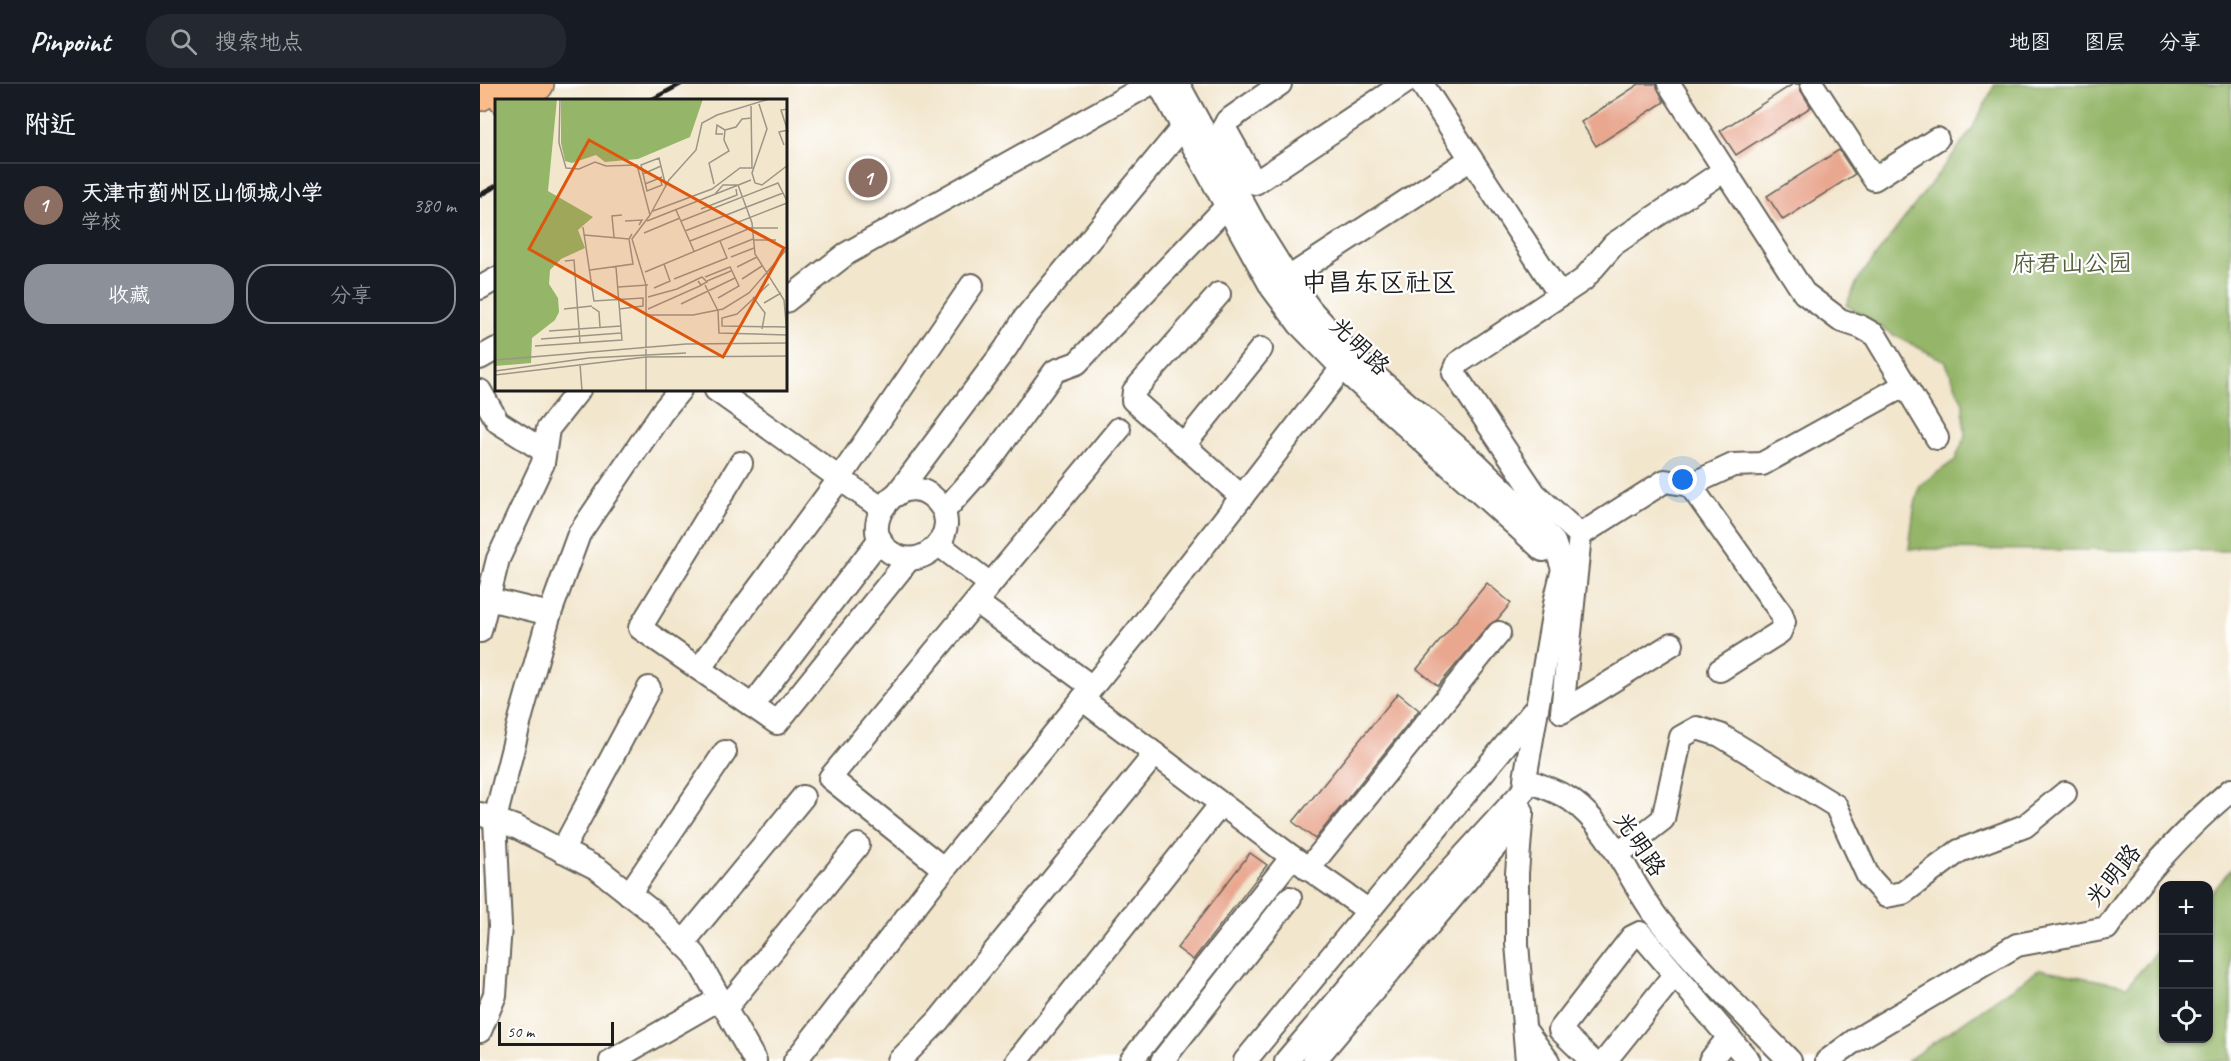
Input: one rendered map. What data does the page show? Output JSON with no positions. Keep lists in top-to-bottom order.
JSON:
{
  "streets": {
    "street": ["光明路"]
  },
  "districts": ["中昌东区社区"],
  "parks": ["府君山公园"],
  "scale_bar": "50 m",
  "page": {
    "header": "Pinpoint",
    "search": "搜索地点",
    "nav": ["地图", "图层", "分享"],
    "heading": "附近",
    "pins": "1",
    "list": [
      {
        "mark": "1",
        "name": "天津市蓟州区山倾城小学",
        "note": "学校",
        "value": "380 m"
      }
    ],
    "buttons": ["收藏", "分享"],
    "map_buttons": ["+", "−"],
    "scale": "50 m"
  }
}
